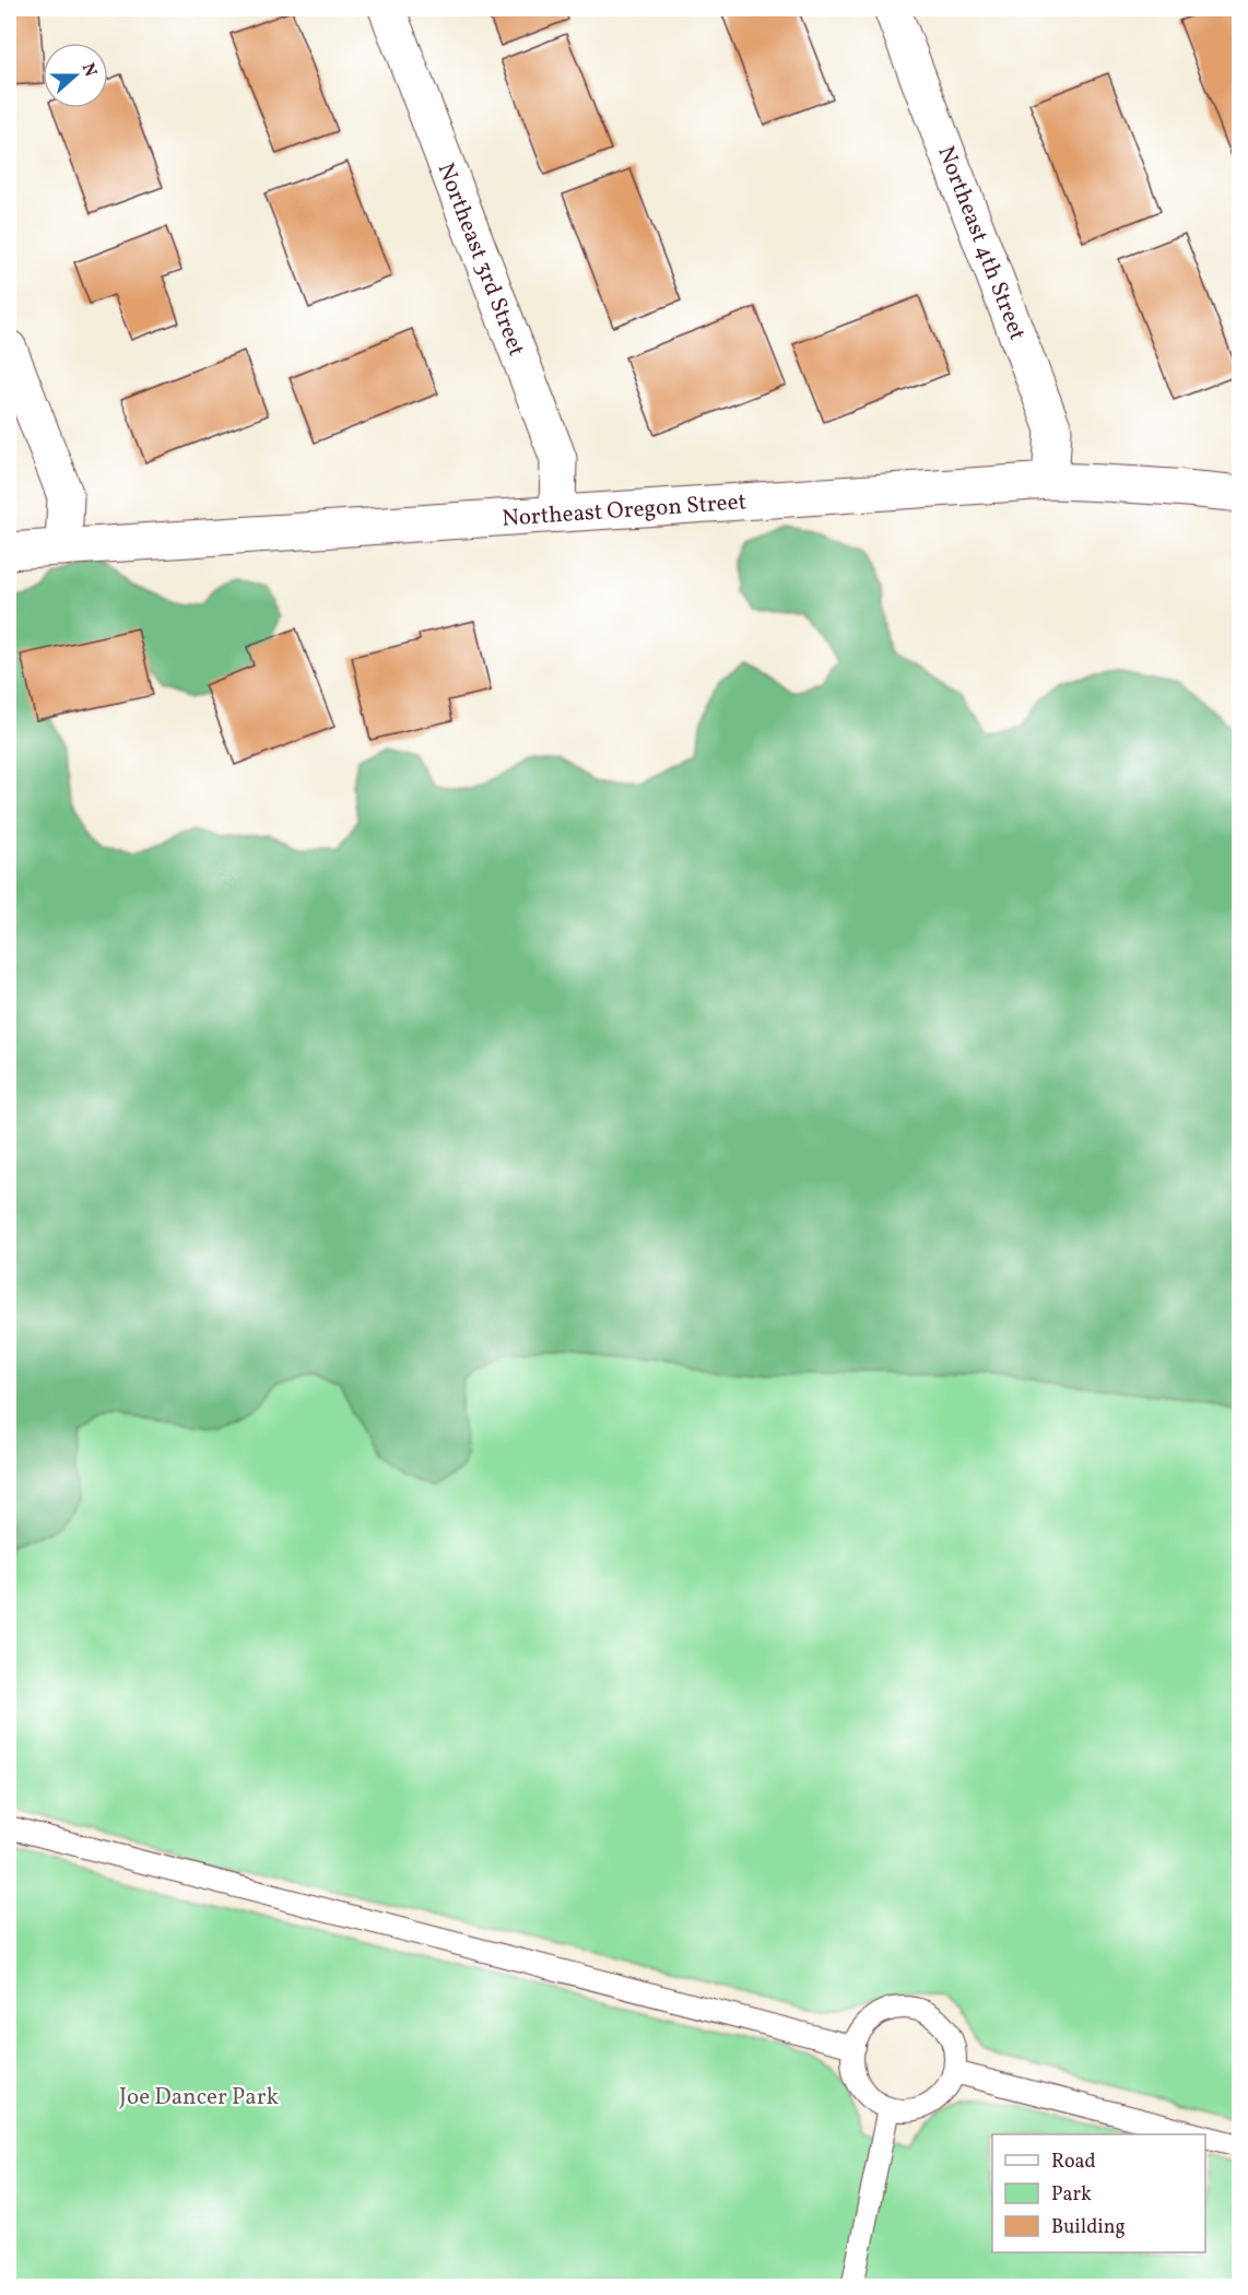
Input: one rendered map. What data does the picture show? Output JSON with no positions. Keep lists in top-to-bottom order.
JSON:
{
  "streets": {
    "street": ["Northeast 4th Street", "Northeast 3rd Street", "Northeast Oregon Street"]
  },
  "crossings": [
    ["Northeast 4th Street", "Northeast Oregon Street"],
    ["Northeast 3rd Street", "Northeast Oregon Street"]
  ],
  "parks": ["Joe Dancer Park"],
  "legend": ["Road", "Park", "Building"],
  "north": "right"
}
